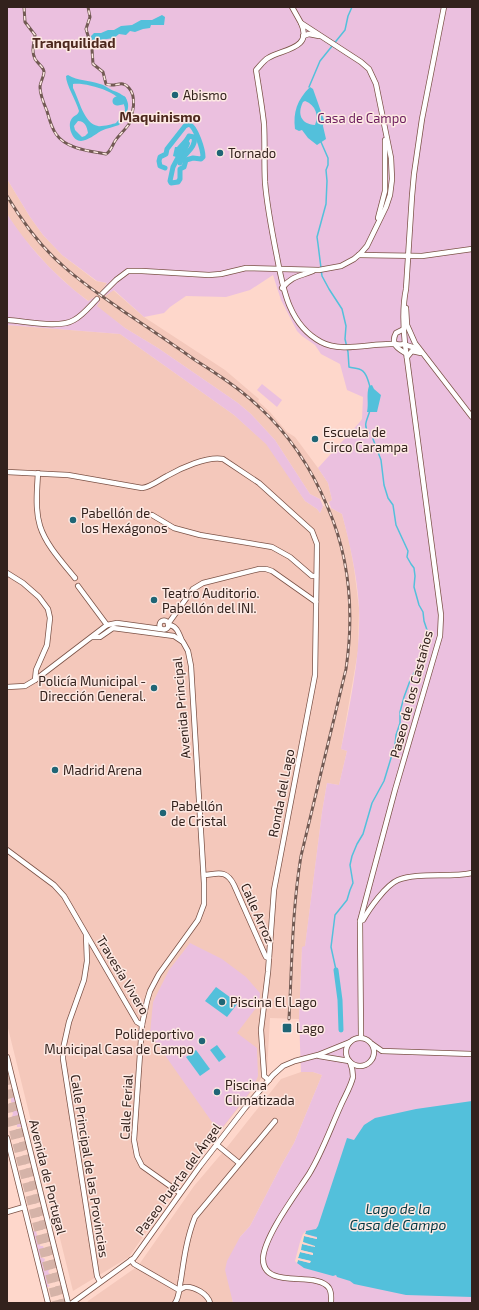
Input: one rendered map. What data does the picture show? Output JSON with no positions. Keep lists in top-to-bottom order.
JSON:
{
  "streets": {
    "street": [
      "Paseo de los Castaños",
      "Avenida Principal",
      "Ronda del Lago",
      "Calle Arroz",
      "Travesía Vivero",
      "Calle Ferial",
      "Calle Principal de las Provincias",
      "Avenida de Portugal",
      "Paseo Puerta del Ángel"
    ]
  },
  "crossings": [
    ["Paseo de los Castaños", "Paseo Puerta del Ángel"],
    ["Avenida Principal", "Calle Arroz"],
    ["Avenida Principal", "Calle Ferial"],
    ["Ronda del Lago", "Calle Arroz"],
    ["Ronda del Lago", "Paseo Puerta del Ángel"],
    ["Calle Arroz", "Calle Ferial"],
    ["Travesía Vivero", "Calle Ferial"],
    ["Travesía Vivero", "Calle Principal de las Provincias"],
    ["Calle Ferial", "Paseo Puerta del Ángel"],
    ["Calle Principal de las Provincias", "Paseo Puerta del Ángel"]
  ],
  "districts": ["Tranquilidad", "Maquinismo"],
  "water": ["Lago de la Casa de Campo"],
  "parks": ["Casa de Campo"],
  "places": {
    "other": [
      "Abismo",
      "Tornado",
      "Escuela de Circo Carampa",
      "Pabellón de los Hexágonos",
      "Teatro Auditorio. Pabellón del INI.",
      "Policía Municipal - Dirección General.",
      "Madrid Arena",
      "Pabellón de Cristal",
      "Piscina El Lago",
      "Polideportivo Municipal Casa de Campo",
      "Piscina Climatizada"
    ],
    "transit": ["Lago"]
  }
}
